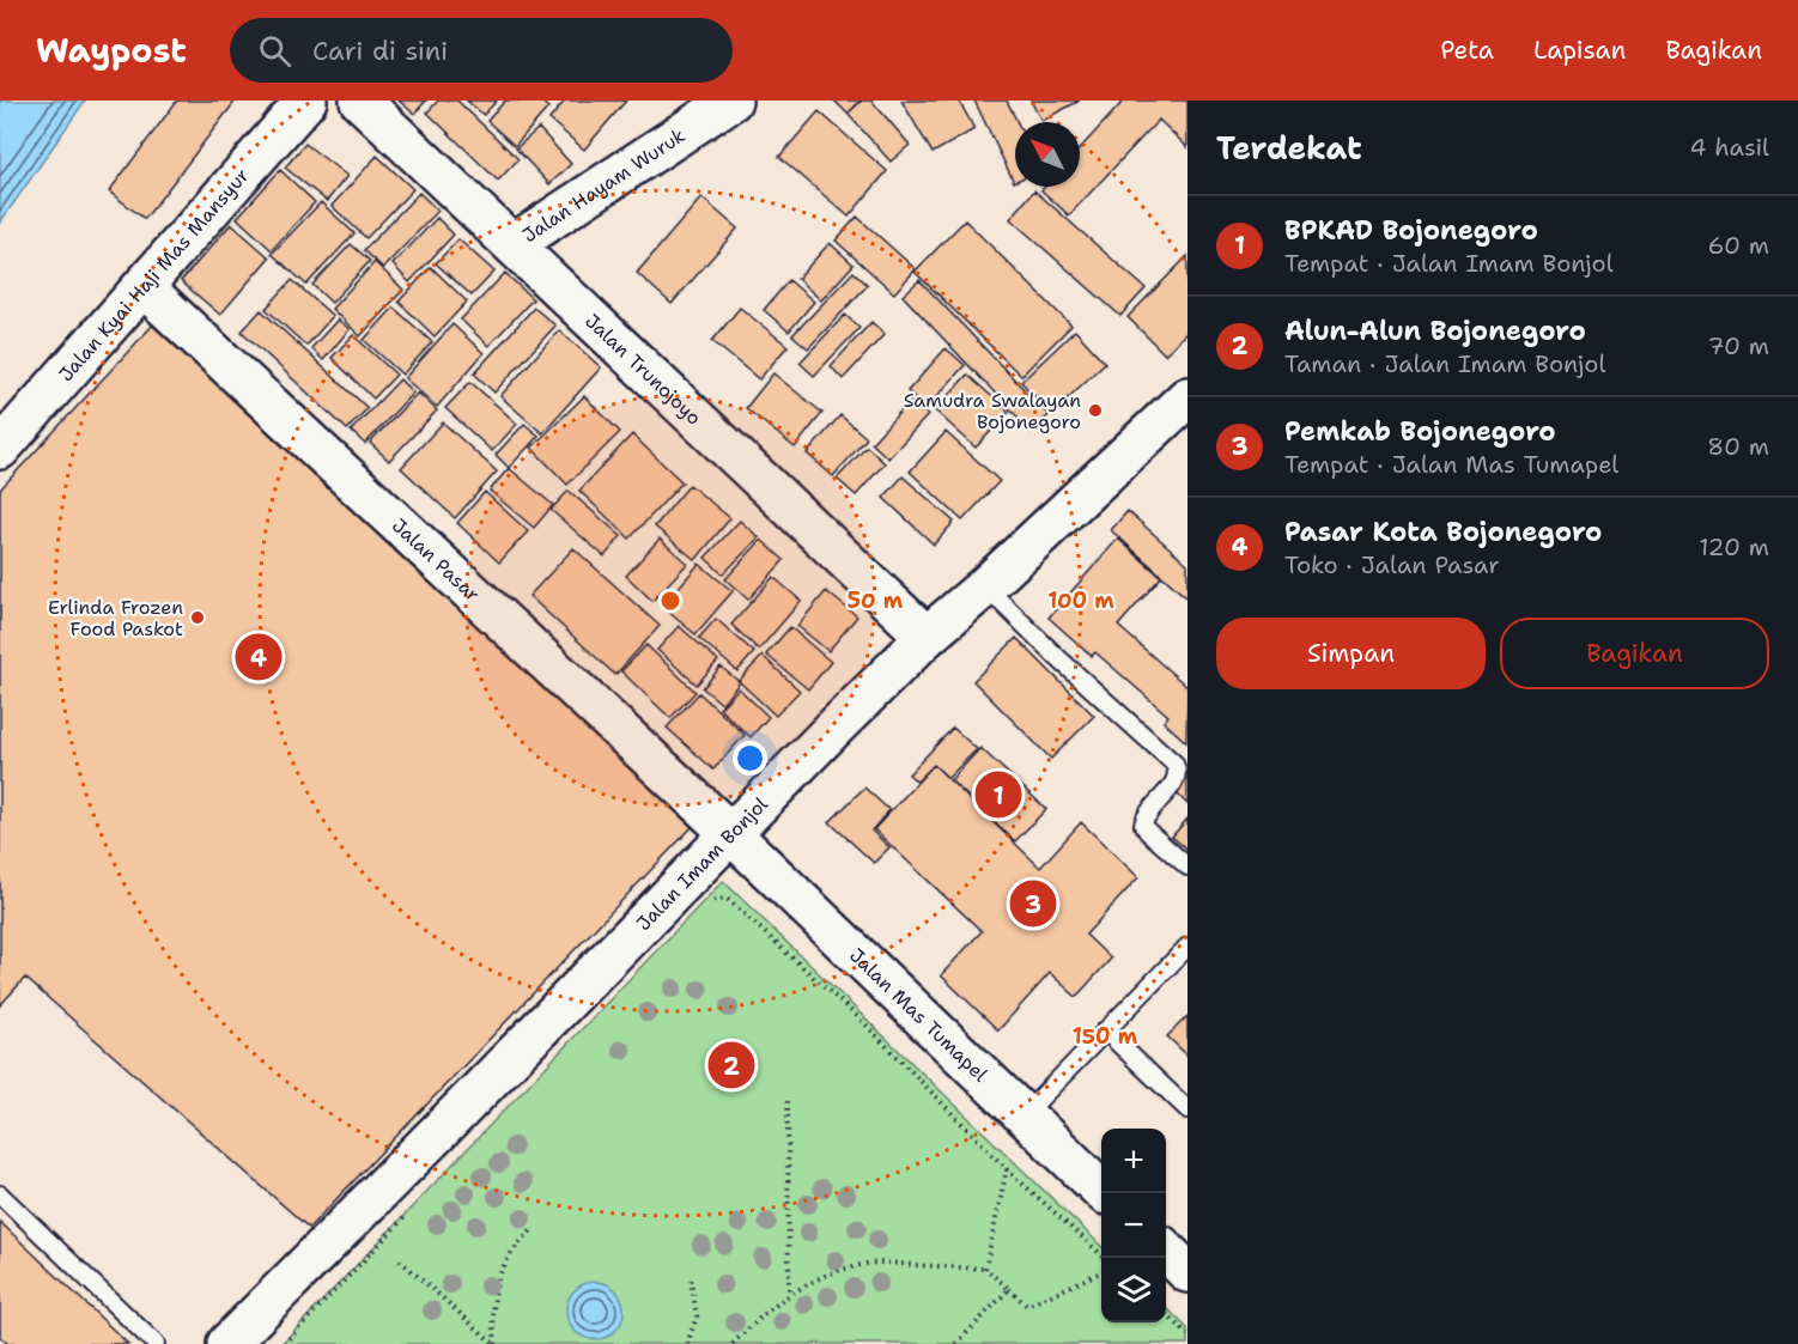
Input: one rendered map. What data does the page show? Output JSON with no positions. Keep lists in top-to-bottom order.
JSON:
{
  "streets": {
    "main road": [
      "Jalan Hayam Wuruk",
      "Jalan Kyai Haji Mas Mansyur",
      "Jalan Trunojoyo",
      "Jalan Pasar",
      "Jalan Imam Bonjol",
      "Jalan Mas Tumapel"
    ]
  },
  "crossings": [
    ["Jalan Hayam Wuruk", "Jalan Trunojoyo"],
    ["Jalan Kyai Haji Mas Mansyur", "Jalan Pasar"],
    ["Jalan Trunojoyo", "Jalan Imam Bonjol"],
    ["Jalan Pasar", "Jalan Imam Bonjol"],
    ["Jalan Pasar", "Jalan Mas Tumapel"],
    ["Jalan Imam Bonjol", "Jalan Mas Tumapel"]
  ],
  "places": ["Samudra Swalayan Bojonegoro", "Erlinda Frozen Food Paskot"],
  "north": "top left",
  "page": {
    "header": "Waypost",
    "search": "Cari di sini",
    "nav": ["Peta", "Lapisan", "Bagikan"],
    "heading": ["Terdekat", "4 hasil"],
    "list": [
      {
        "mark": "1",
        "name": "BPKAD Bojonegoro",
        "note": "Tempat · Jalan Imam Bonjol",
        "value": "60 m"
      },
      {
        "mark": "2",
        "name": "Alun-Alun Bojonegoro",
        "note": "Taman · Jalan Imam Bonjol",
        "value": "70 m"
      },
      {
        "mark": "3",
        "name": "Pemkab Bojonegoro",
        "note": "Tempat · Jalan Mas Tumapel",
        "value": "80 m"
      },
      {
        "mark": "4",
        "name": "Pasar Kota Bojonegoro",
        "note": "Toko · Jalan Pasar",
        "value": "120 m"
      }
    ],
    "buttons": ["Simpan", "Bagikan"],
    "pins": [
      "4",
      "1",
      "3",
      "2"
    ],
    "map_buttons": ["+", "−"]
  },
  "rings": ["50 m", "100 m", "150 m"]
}
